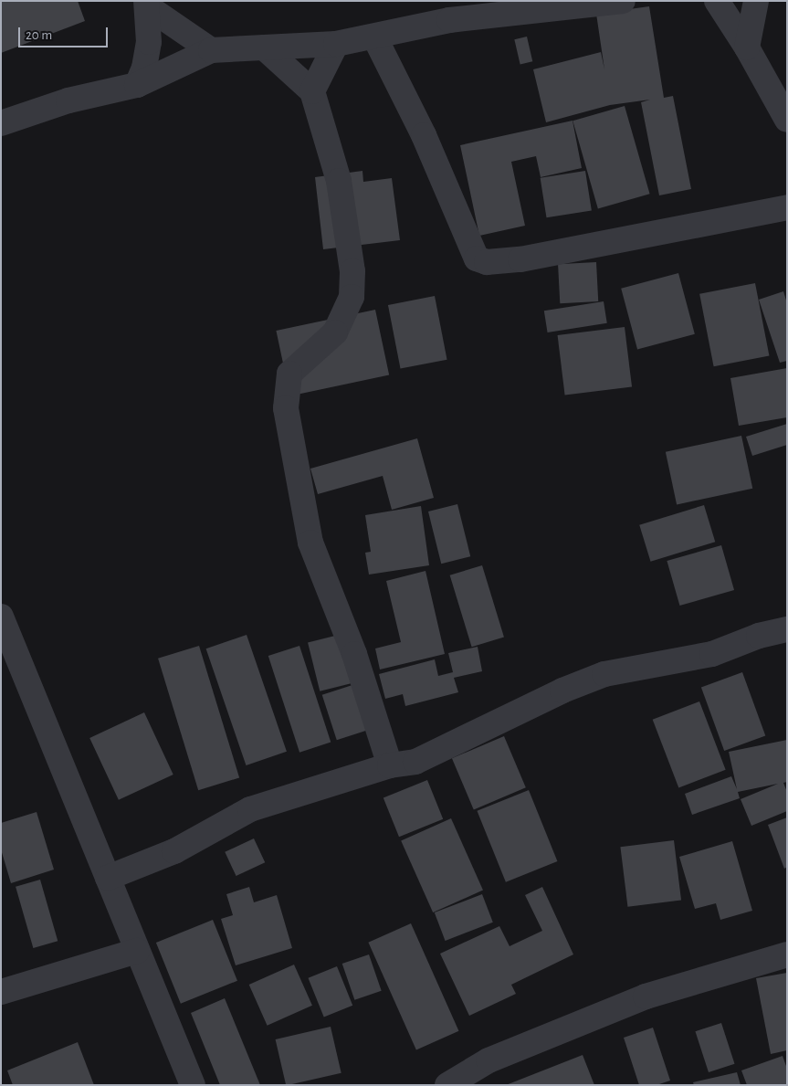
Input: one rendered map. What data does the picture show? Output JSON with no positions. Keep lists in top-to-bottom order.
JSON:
{
  "scale_bar": "20 m"
}
